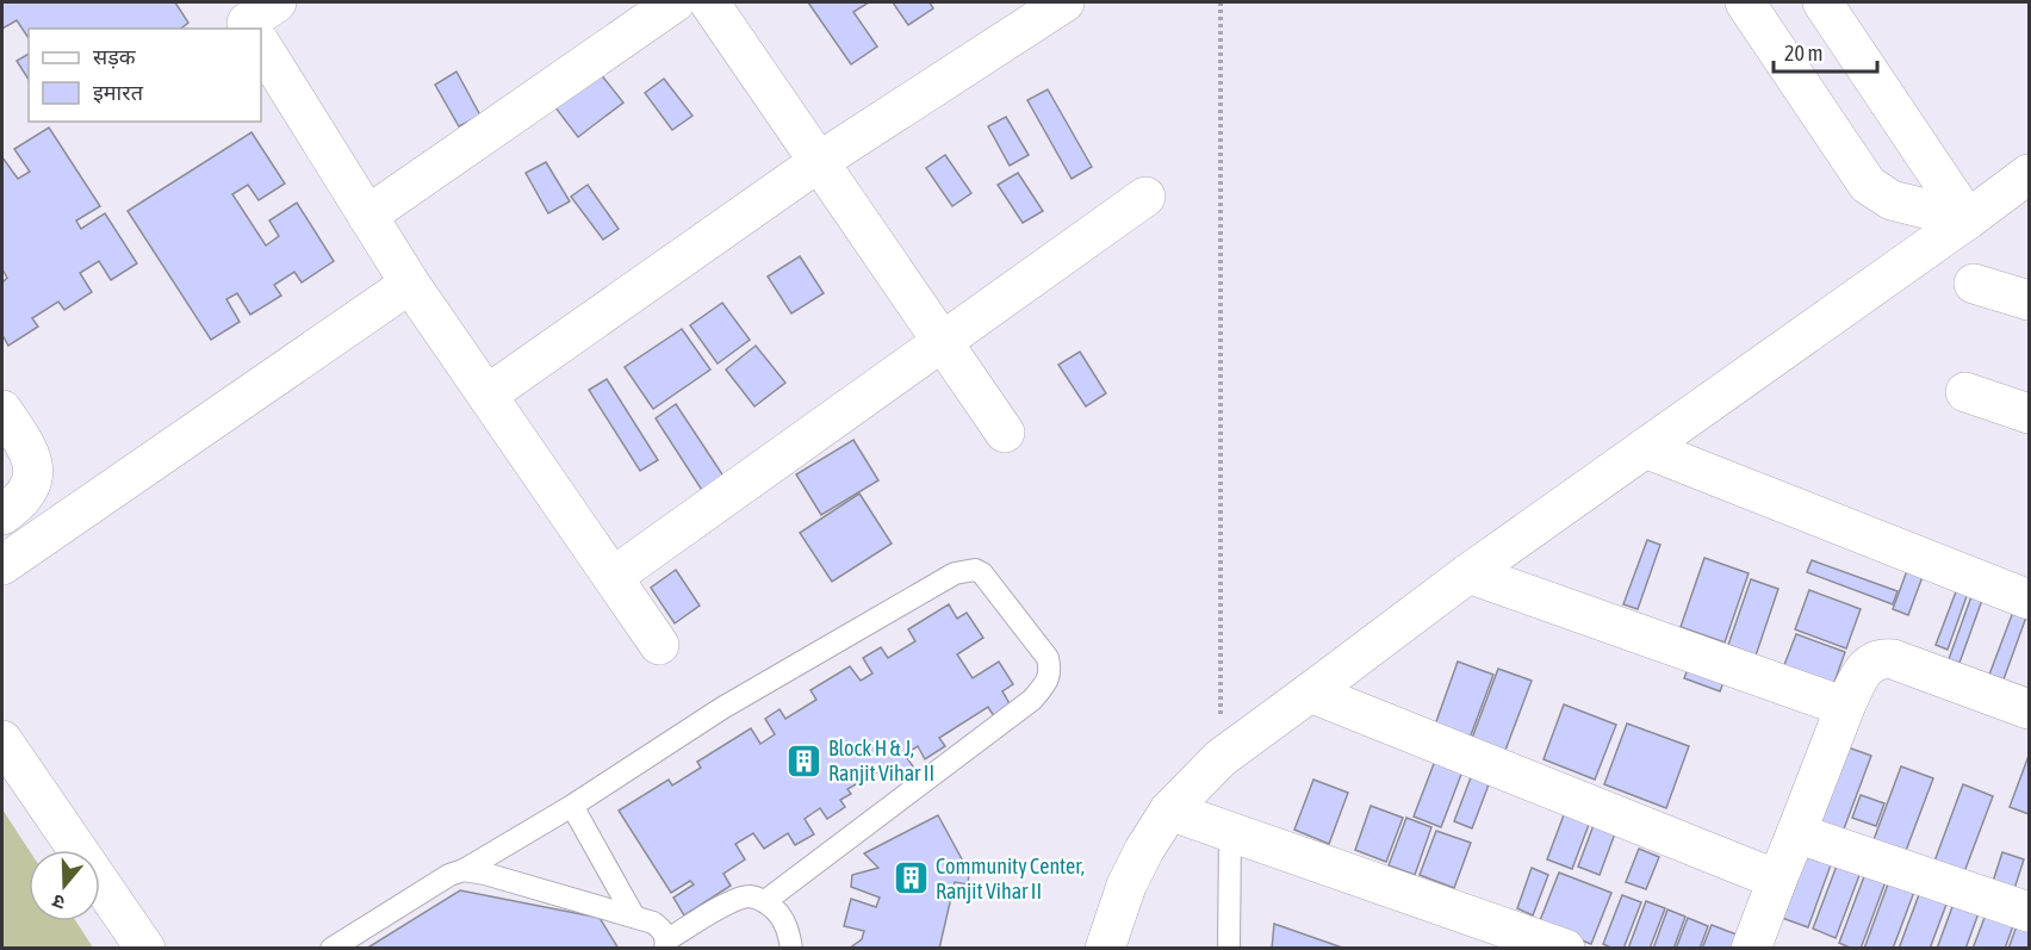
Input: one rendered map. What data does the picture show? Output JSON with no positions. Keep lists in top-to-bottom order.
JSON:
{
  "places": {
    "building": ["Block H & J, Ranjit Vihar II", "Community Center, Ranjit Vihar II"]
  },
  "legend": ["सड़क", "इमारत"],
  "scale_bar": "20 m",
  "north": "bottom"
}
